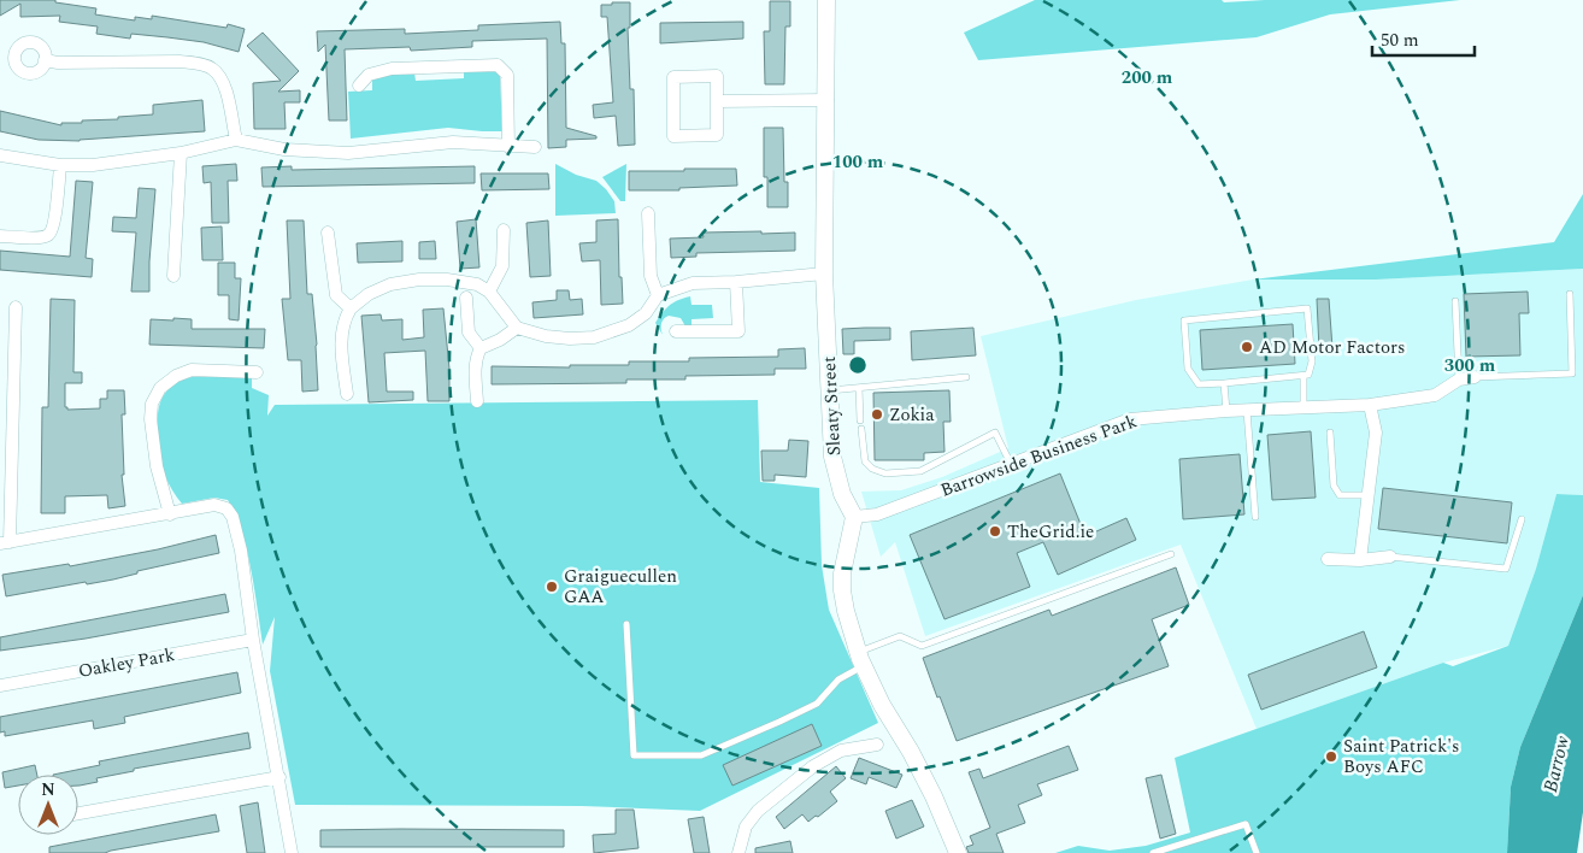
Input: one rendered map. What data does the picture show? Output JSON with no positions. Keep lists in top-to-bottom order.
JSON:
{
  "streets": {
    "street": ["Sleaty Street", "Barrowside Business Park", "Oakley Park"]
  },
  "crossings": [
    ["Sleaty Street", "Barrowside Business Park"]
  ],
  "water": ["Barrow"],
  "places": [
    "AD Motor Factors",
    "Zokia",
    "TheGrid.ie",
    "Graiguecullen GAA",
    "Saint Patrick's Boys AFC"
  ],
  "scale_bar": "50 m",
  "north": "top",
  "rings": ["200 m", "100 m", "300 m"]
}
